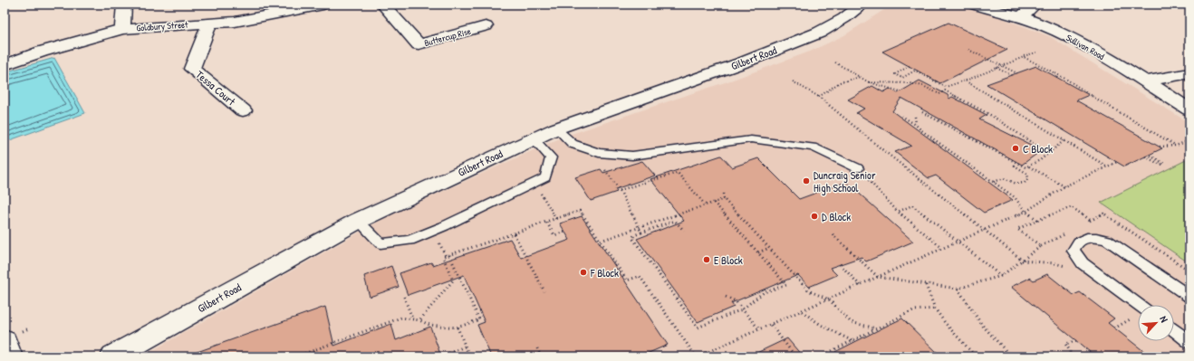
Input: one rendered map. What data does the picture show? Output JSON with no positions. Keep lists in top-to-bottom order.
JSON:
{
  "streets": {
    "street": [
      "Goldbury Street",
      "Buttercup Rise",
      "Sullivan Road",
      "Gilbert Road",
      "Tessa Court"
    ]
  },
  "crossings": [
    ["Goldbury Street", "Tessa Court"]
  ],
  "places": [
    "C Block",
    "Duncraig Senior High School",
    "D Block",
    "E Block",
    "F Block"
  ],
  "north": "top right"
}
